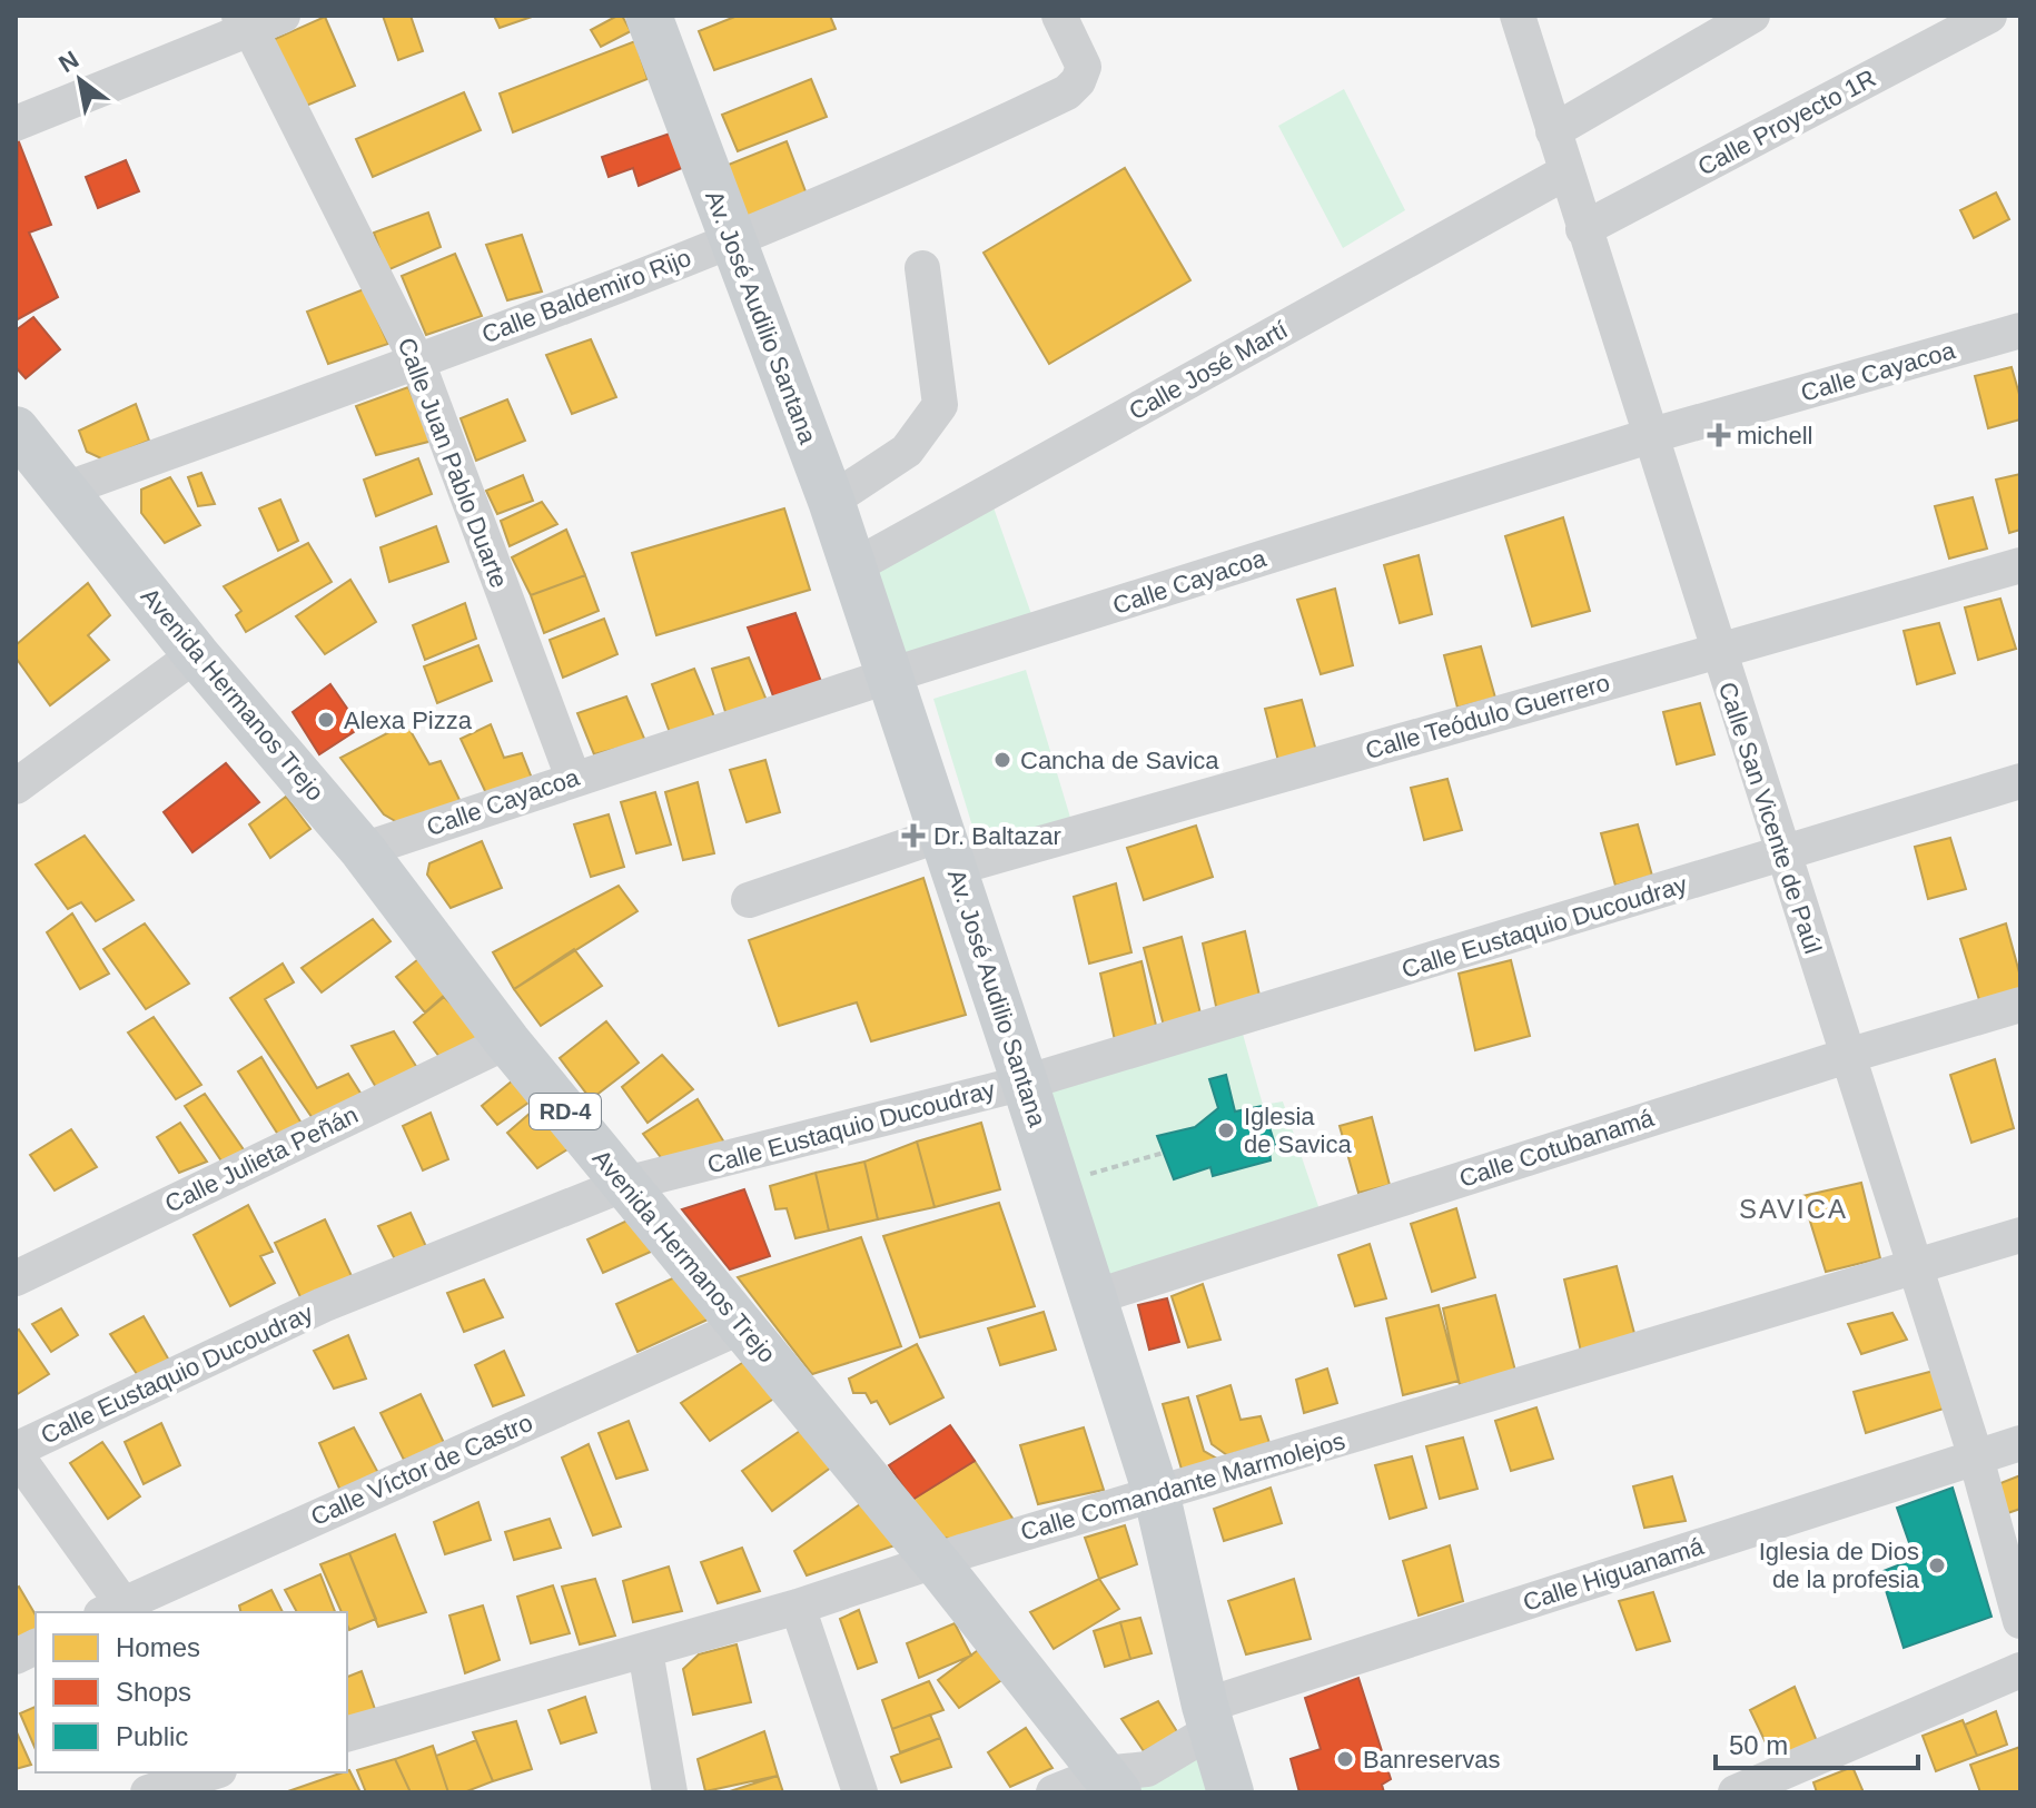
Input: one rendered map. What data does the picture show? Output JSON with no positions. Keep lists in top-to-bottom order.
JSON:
{
  "streets": {
    "main road": ["Av. José Audilio Santana", "Avenida Hermanos Trejo", "RD-4"],
    "street": [
      "Calle Proyecto 1R",
      "Calle Baldemiro Rijo",
      "Calle José Martí",
      "Calle Cayacoa",
      "Calle Juan Pablo Duarte",
      "Calle Teódulo Guerrero",
      "Calle San Vicente de Paúl",
      "Calle Eustaquio Ducoudray",
      "Calle Cotubanamá",
      "Calle Julieta Peñán",
      "Calle Víctor de Castro",
      "Calle Comandante Marmolejos",
      "Calle Higuanamá"
    ]
  },
  "crossings": [
    ["Calle Proyecto 1R", "Calle San Vicente de Paúl"],
    ["Calle Baldemiro Rijo", "Av. José Audilio Santana"],
    ["Calle Baldemiro Rijo", "Calle Juan Pablo Duarte"],
    ["Calle Baldemiro Rijo", "Avenida Hermanos Trejo"],
    ["Av. José Audilio Santana", "Calle José Martí"],
    ["Av. José Audilio Santana", "Calle Cayacoa"],
    ["Av. José Audilio Santana", "Calle Teódulo Guerrero"],
    ["Av. José Audilio Santana", "Calle Eustaquio Ducoudray"],
    ["Av. José Audilio Santana", "Calle Cotubanamá"],
    ["Av. José Audilio Santana", "Calle Comandante Marmolejos"],
    ["Av. José Audilio Santana", "Calle Higuanamá"],
    ["Calle José Martí", "Calle San Vicente de Paúl"],
    ["Calle Cayacoa", "Calle Juan Pablo Duarte"],
    ["Calle Cayacoa", "Avenida Hermanos Trejo"],
    ["Calle Cayacoa", "Calle San Vicente de Paúl"],
    ["Avenida Hermanos Trejo", "Calle Eustaquio Ducoudray"],
    ["Avenida Hermanos Trejo", "Calle Julieta Peñán"],
    ["Avenida Hermanos Trejo", "Calle Víctor de Castro"],
    ["Avenida Hermanos Trejo", "Calle Comandante Marmolejos"],
    ["Avenida Hermanos Trejo", "Calle Higuanamá"],
    ["Calle Teódulo Guerrero", "Calle San Vicente de Paúl"],
    ["Calle San Vicente de Paúl", "Calle Eustaquio Ducoudray"],
    ["Calle San Vicente de Paúl", "Calle Cotubanamá"],
    ["Calle San Vicente de Paúl", "Calle Comandante Marmolejos"],
    ["Calle San Vicente de Paúl", "Calle Higuanamá"]
  ],
  "districts": ["SAVICA"],
  "places": {
    "health": ["michell", "Dr. Baltazar"],
    "other": [
      "Alexa Pizza",
      "Cancha de Savica",
      "Iglesia de Savica",
      "Iglesia de Dios de la profesia",
      "Banreservas"
    ]
  },
  "legend": ["Homes", "Shops", "Public"],
  "scale_bar": "50 m",
  "north": "top left"
}
